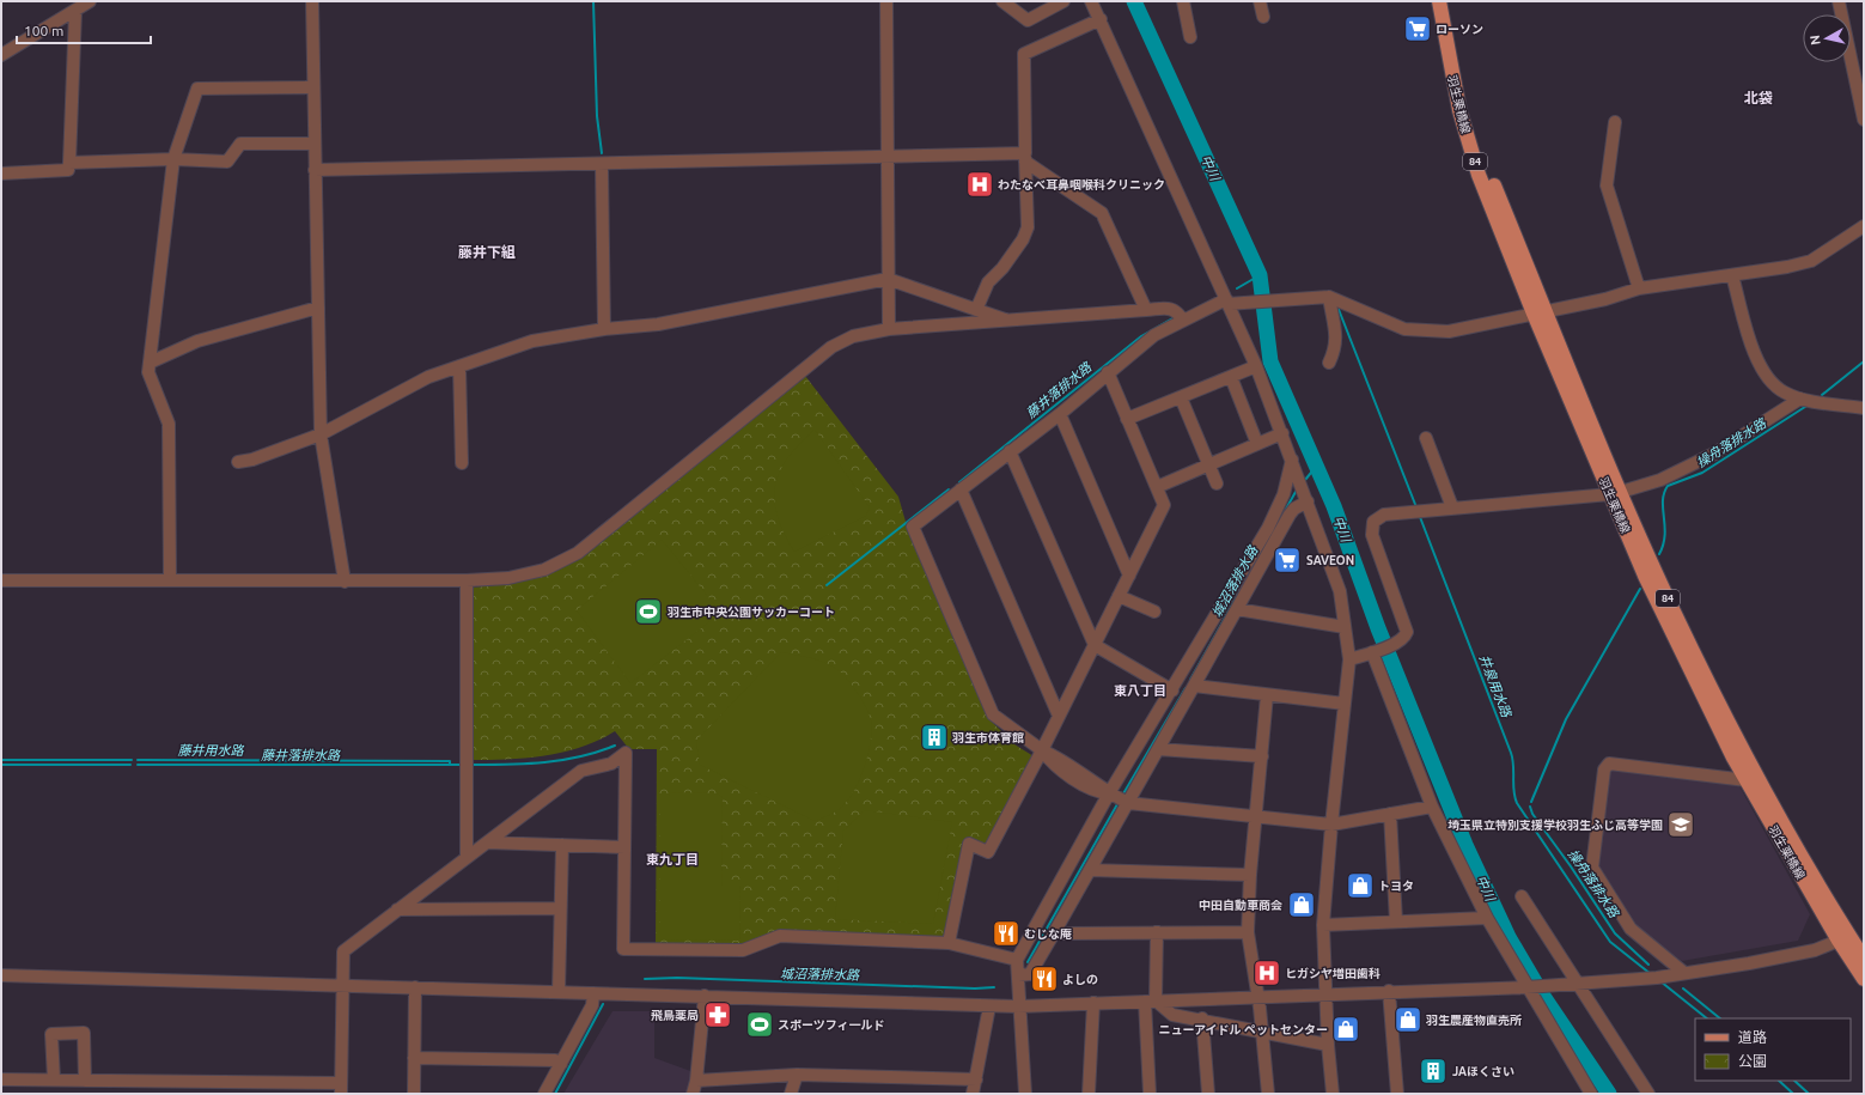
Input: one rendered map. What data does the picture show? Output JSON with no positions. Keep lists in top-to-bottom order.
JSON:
{
  "streets": {
    "main road": ["羽生栗橋線", "84"]
  },
  "districts": [
    "北袋",
    "藤井下組",
    "東八丁目",
    "東九丁目"
  ],
  "water": [
    "中川",
    "藤井落排水路",
    "操舟落排水路",
    "城沼落排水路",
    "井泉用水路",
    "藤井用水路"
  ],
  "places": {
    "supermarket": ["ローソン", "SAVEON"],
    "hospital": ["わたなべ耳鼻咽喉科クリニック", "ヒガシヤ増田歯科"],
    "sports": ["羽生市中央公園サッカーコート", "スポーツフィ一ルド"],
    "building": ["羽生市体育館", "JAほくさい"],
    "school or university": ["埼玉県立特別支援学校羽生ふじ高等学園"],
    "shop": [
      "トヨタ",
      "中田自動車商会",
      "羽生農産物直売所",
      "ニューアイドル ペットセンター"
    ],
    "restaurant": ["むじな庵", "よしの"],
    "pharmacy": ["飛鳥薬局"]
  },
  "legend": ["道路", "公園"],
  "scale_bar": "100 m",
  "north": "left"
}
